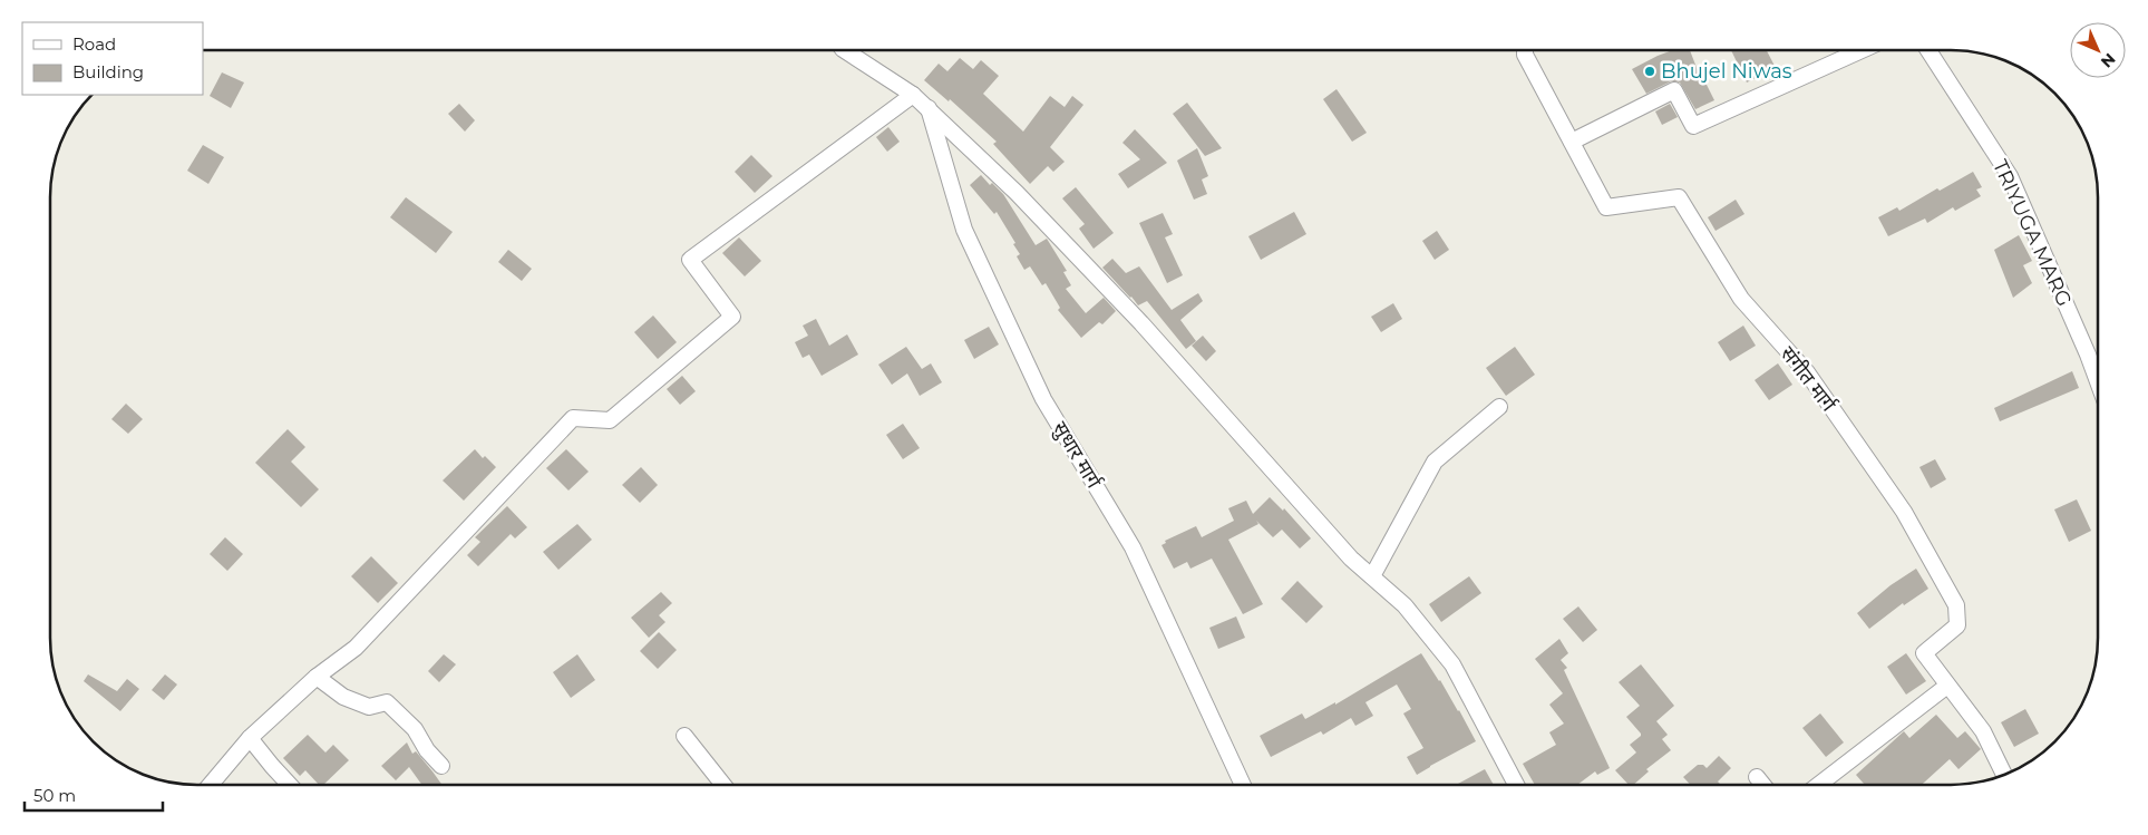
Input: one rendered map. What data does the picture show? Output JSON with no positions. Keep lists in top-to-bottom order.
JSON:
{
  "streets": {
    "street": ["TRIYUGA MARG", "संगीत मार्ग", "सुधार मार्ग"]
  },
  "places": ["Bhujel Niwas"],
  "legend": ["Road", "Building"],
  "scale_bar": "50 m",
  "north": "bottom right"
}
